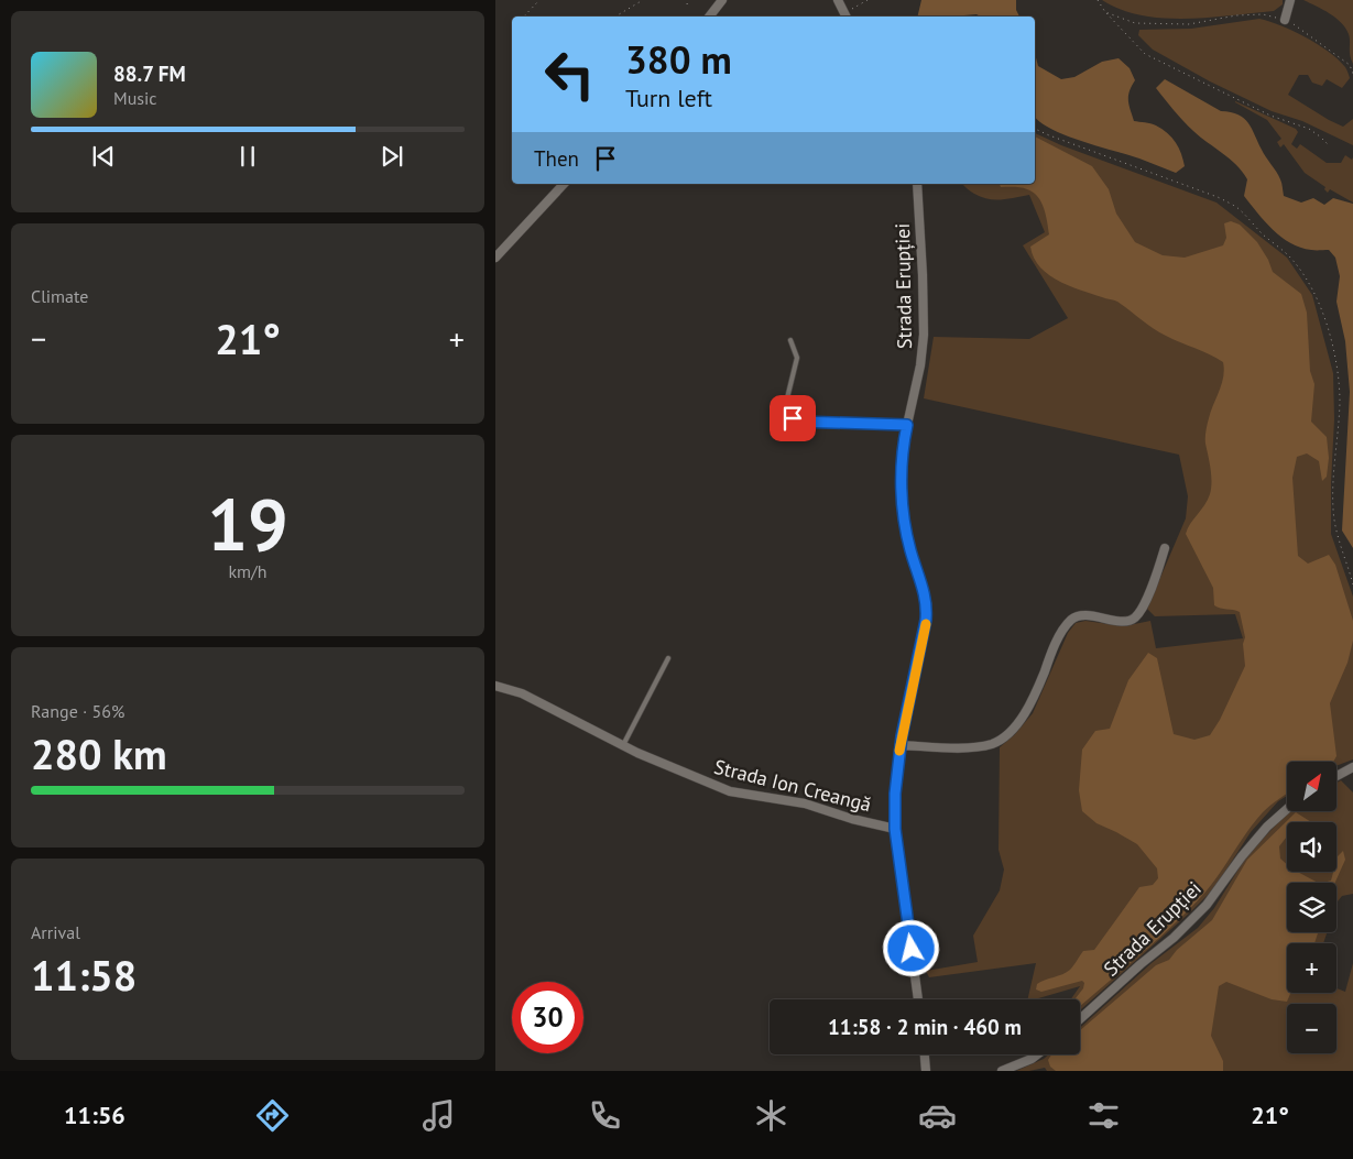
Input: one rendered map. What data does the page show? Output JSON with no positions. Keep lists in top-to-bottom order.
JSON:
{
  "streets": {
    "street": ["Strada Erupției", "Strada Ion Creangă"]
  },
  "crossings": [
    ["Strada Erupției", "Strada Ion Creangă"]
  ],
  "north": "top right",
  "page": {
    "turn": ["380 m", "Turn left"],
    "song": ["88.7 FM", "Music"],
    "then": "Then",
    "tile": [
      "Climate",
      ["19", "km/h"],
      ["Range · 56%", "280 km"],
      ["Arrival", "11:58"]
    ],
    "heat": ["−", "21°", "+"],
    "map_buttons": ["+", "−"],
    "limit": "30",
    "trip": "11:58 · 2 min · 460 m",
    "tabs": ["11:56", "21°"]
  }
}
